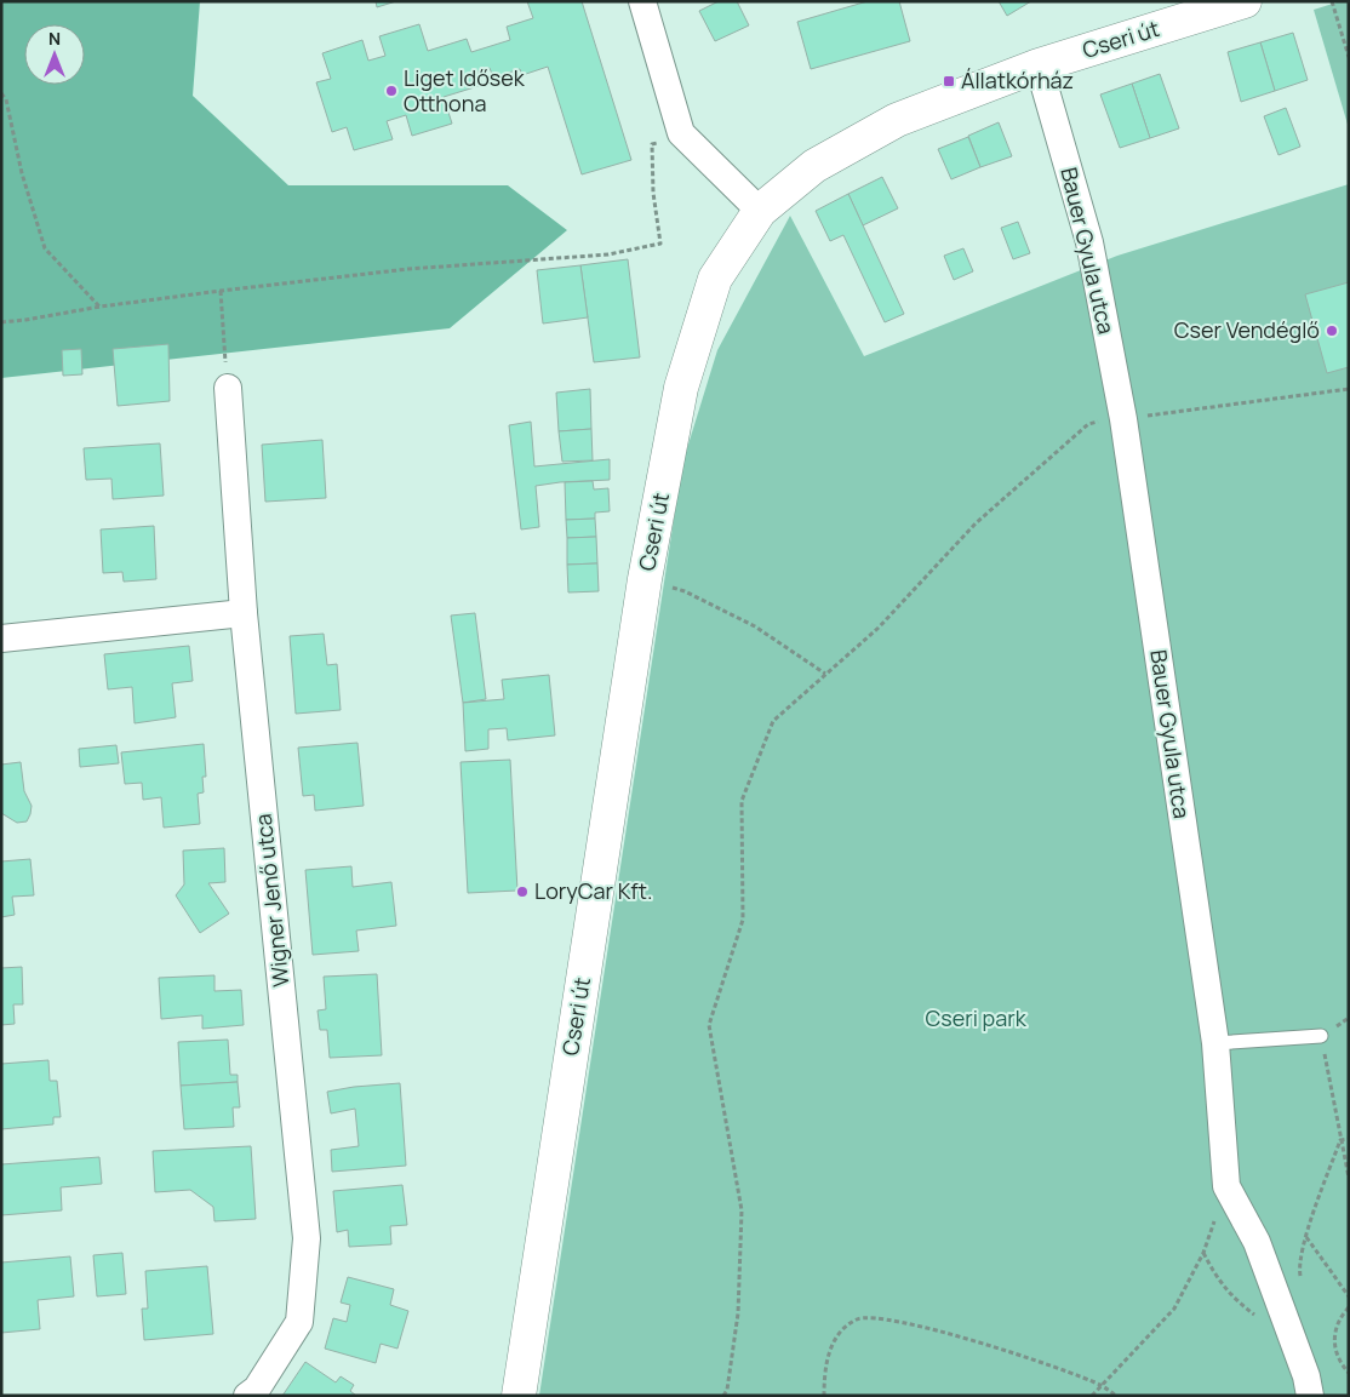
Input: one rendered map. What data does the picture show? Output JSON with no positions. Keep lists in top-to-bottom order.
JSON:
{
  "streets": {
    "street": ["Cseri út", "Bauer Gyula utca", "Wigner Jenő utca"]
  },
  "crossings": [
    ["Cseri út", "Bauer Gyula utca"]
  ],
  "parks": ["Cseri park"],
  "places": {
    "transit": ["Állatkórház"],
    "other": ["Liget Idősek Otthona", "Cser Vendéglő", "LoryCar Kft."]
  },
  "north": "top"
}
